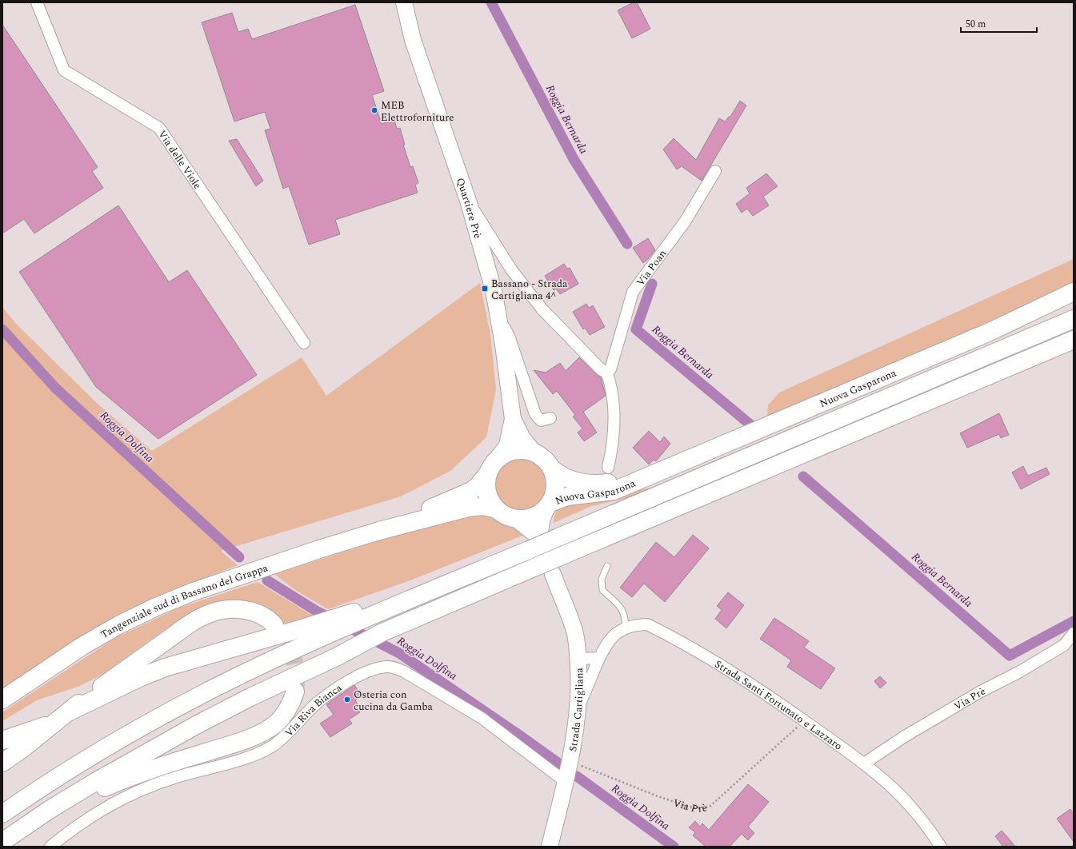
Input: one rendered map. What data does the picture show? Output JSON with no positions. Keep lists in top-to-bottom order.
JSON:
{
  "streets": {
    "main road": ["Nuova Gasparona", "Tangenziale sud di Bassano del Grappa"],
    "street": [
      "Via delle Viole",
      "Quartiere Prè",
      "Via Poan",
      "Via Prè",
      "Strada Santi Fortunato e Lazzaro",
      "Strada Cartigliana",
      "Via Riva Bianca"
    ]
  },
  "crossings": [
    ["Quartiere Prè", "Nuova Gasparona"],
    ["Quartiere Prè", "Tangenziale sud di Bassano del Grappa"],
    ["Nuova Gasparona", "Tangenziale sud di Bassano del Grappa"],
    ["Via Prè", "Strada Santi Fortunato e Lazzaro"],
    ["Via Prè", "Strada Cartigliana"],
    ["Strada Santi Fortunato e Lazzaro", "Strada Cartigliana"],
    ["Strada Cartigliana", "Via Riva Bianca"]
  ],
  "water": ["Roggia Bernarda", "Roggia Dolfina"],
  "places": {
    "other": ["MEB Elettroforniture", "Osteria con cucina da Gamba"],
    "transit": ["Bassano - Strada Cartigliana 4^"]
  },
  "scale_bar": "50 m"
}
